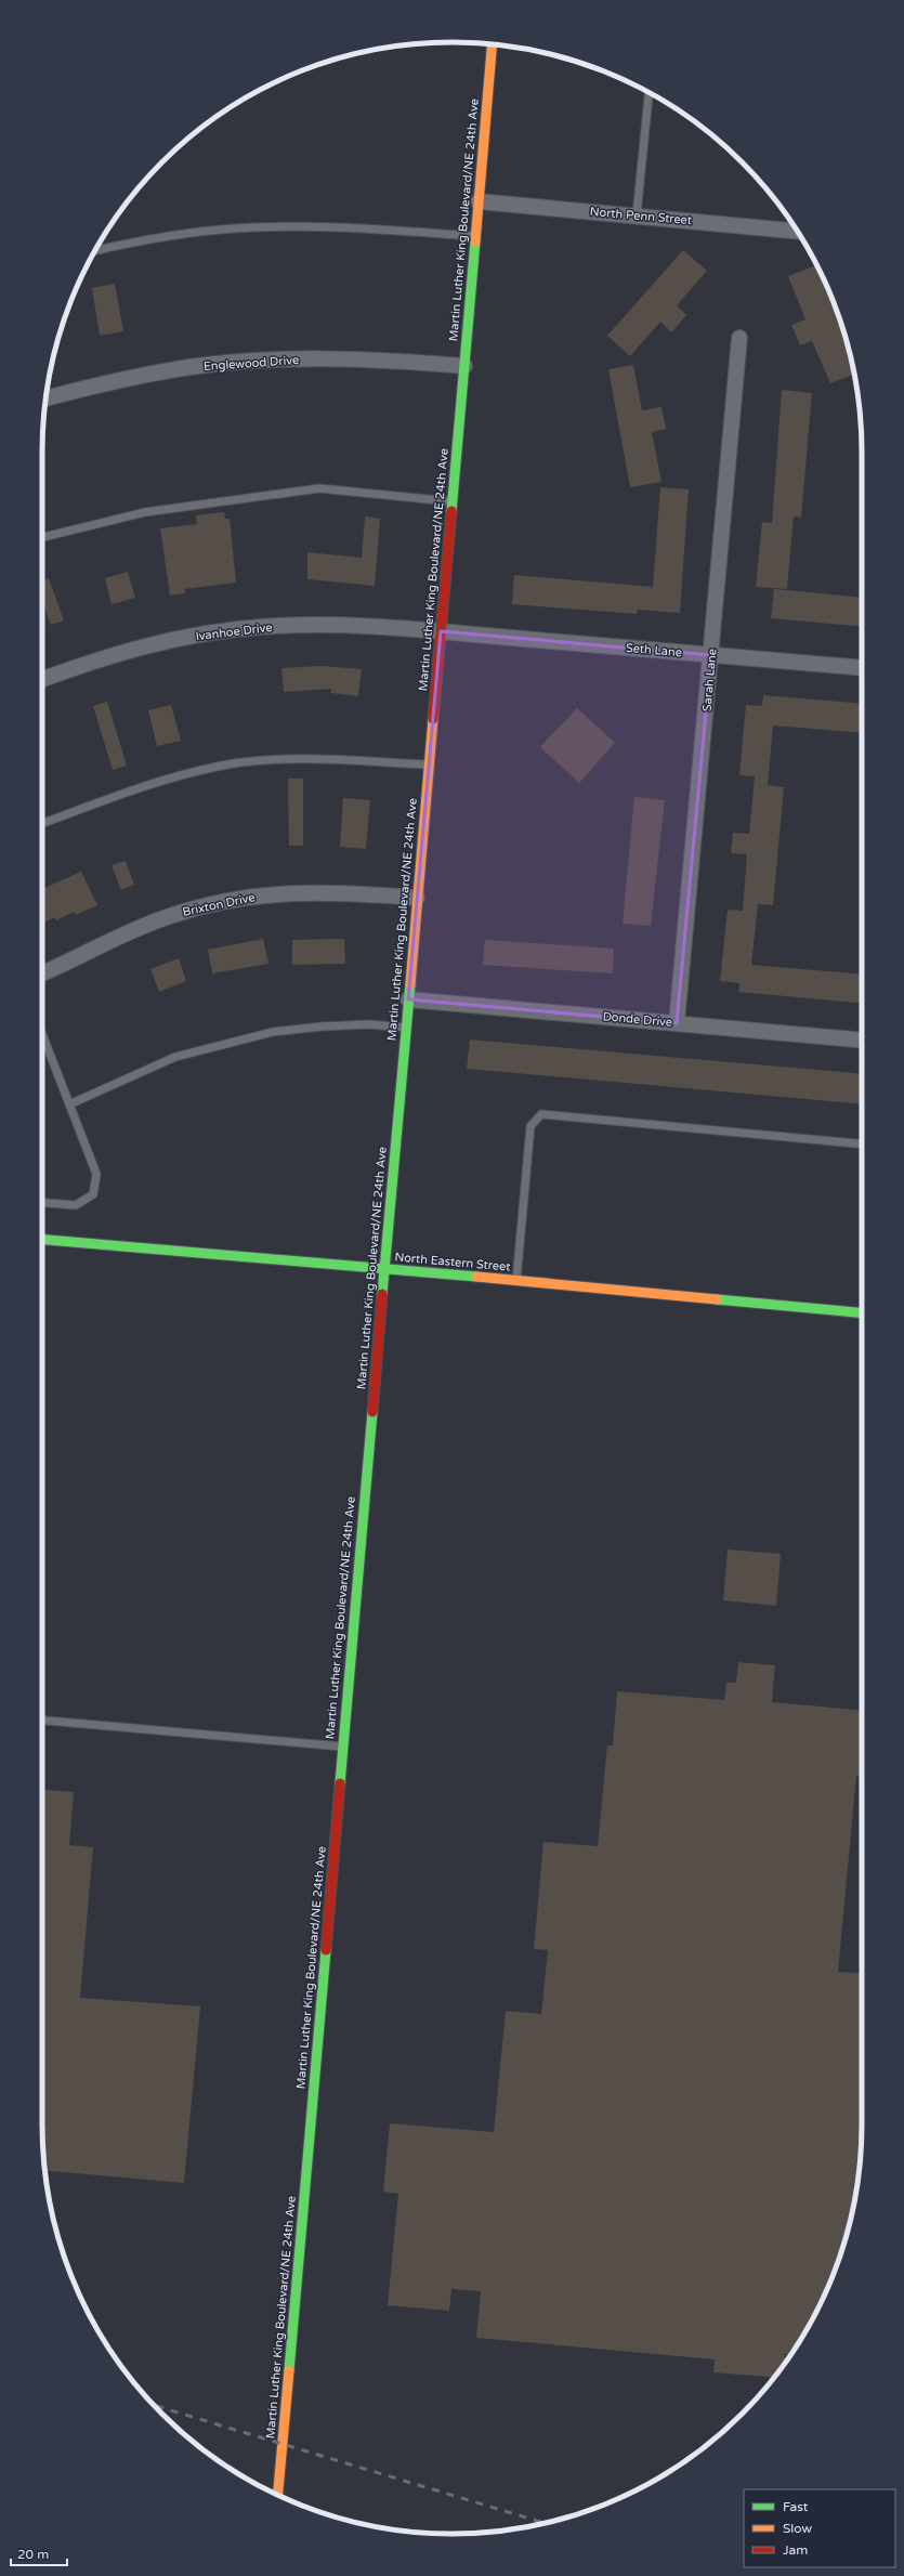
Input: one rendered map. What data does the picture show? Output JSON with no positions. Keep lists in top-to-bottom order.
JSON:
{
  "streets": {
    "main road": ["Martin Luther King Boulevard/NE 24th Ave", "North Eastern Street"],
    "street": [
      "North Penn Street",
      "Englewood Drive",
      "Ivanhoe Drive",
      "Seth Lane",
      "Sarah Lane",
      "Brixton Drive",
      "Donde Drive"
    ]
  },
  "crossings": [
    ["North Penn Street", "Martin Luther King Boulevard/NE 24th Ave"],
    ["Martin Luther King Boulevard/NE 24th Ave", "Englewood Drive"],
    ["Martin Luther King Boulevard/NE 24th Ave", "Ivanhoe Drive"],
    ["Martin Luther King Boulevard/NE 24th Ave", "Seth Lane"],
    ["Martin Luther King Boulevard/NE 24th Ave", "Brixton Drive"],
    ["Martin Luther King Boulevard/NE 24th Ave", "Donde Drive"],
    ["Martin Luther King Boulevard/NE 24th Ave", "North Eastern Street"],
    ["Ivanhoe Drive", "Seth Lane"],
    ["Seth Lane", "Sarah Lane"],
    ["Sarah Lane", "Donde Drive"]
  ],
  "legend": ["Fast", "Slow", "Jam"],
  "scale_bar": "20 m"
}
